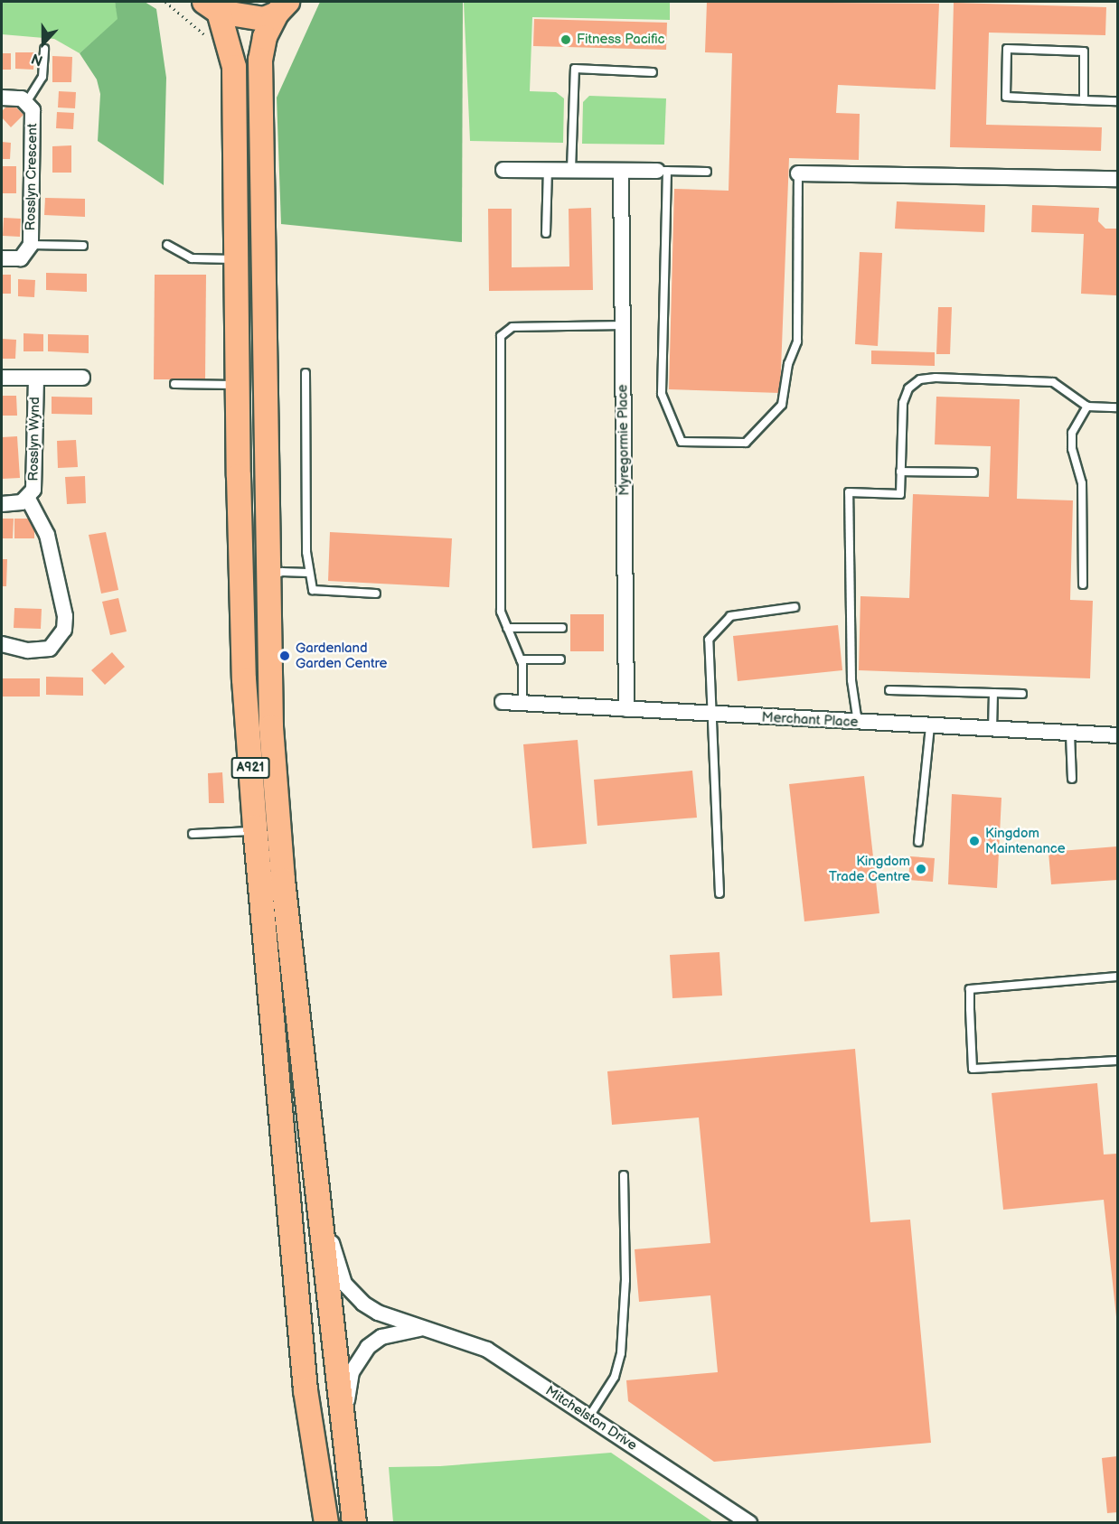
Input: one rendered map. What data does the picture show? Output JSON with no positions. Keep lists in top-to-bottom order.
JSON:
{
  "streets": {
    "main road": ["A921"],
    "street": [
      "Rosslyn Crescent",
      "Rosslyn Wynd",
      "Myregormie Place",
      "Merchant Place",
      "Mitchelston Drive"
    ]
  },
  "crossings": [
    ["Myregormie Place", "Merchant Place"],
    ["A921", "Mitchelston Drive"]
  ],
  "places": [
    "Fitness Pacific",
    "Gardenland Garden Centre",
    "Kingdom Maintenance",
    "Kingdom Trade Centre"
  ],
  "north": "bottom"
}
